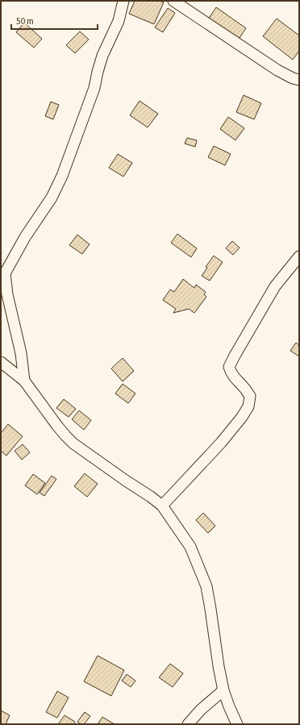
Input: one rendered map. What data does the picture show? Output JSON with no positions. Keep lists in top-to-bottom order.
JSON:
{
  "scale_bar": "50 m"
}
